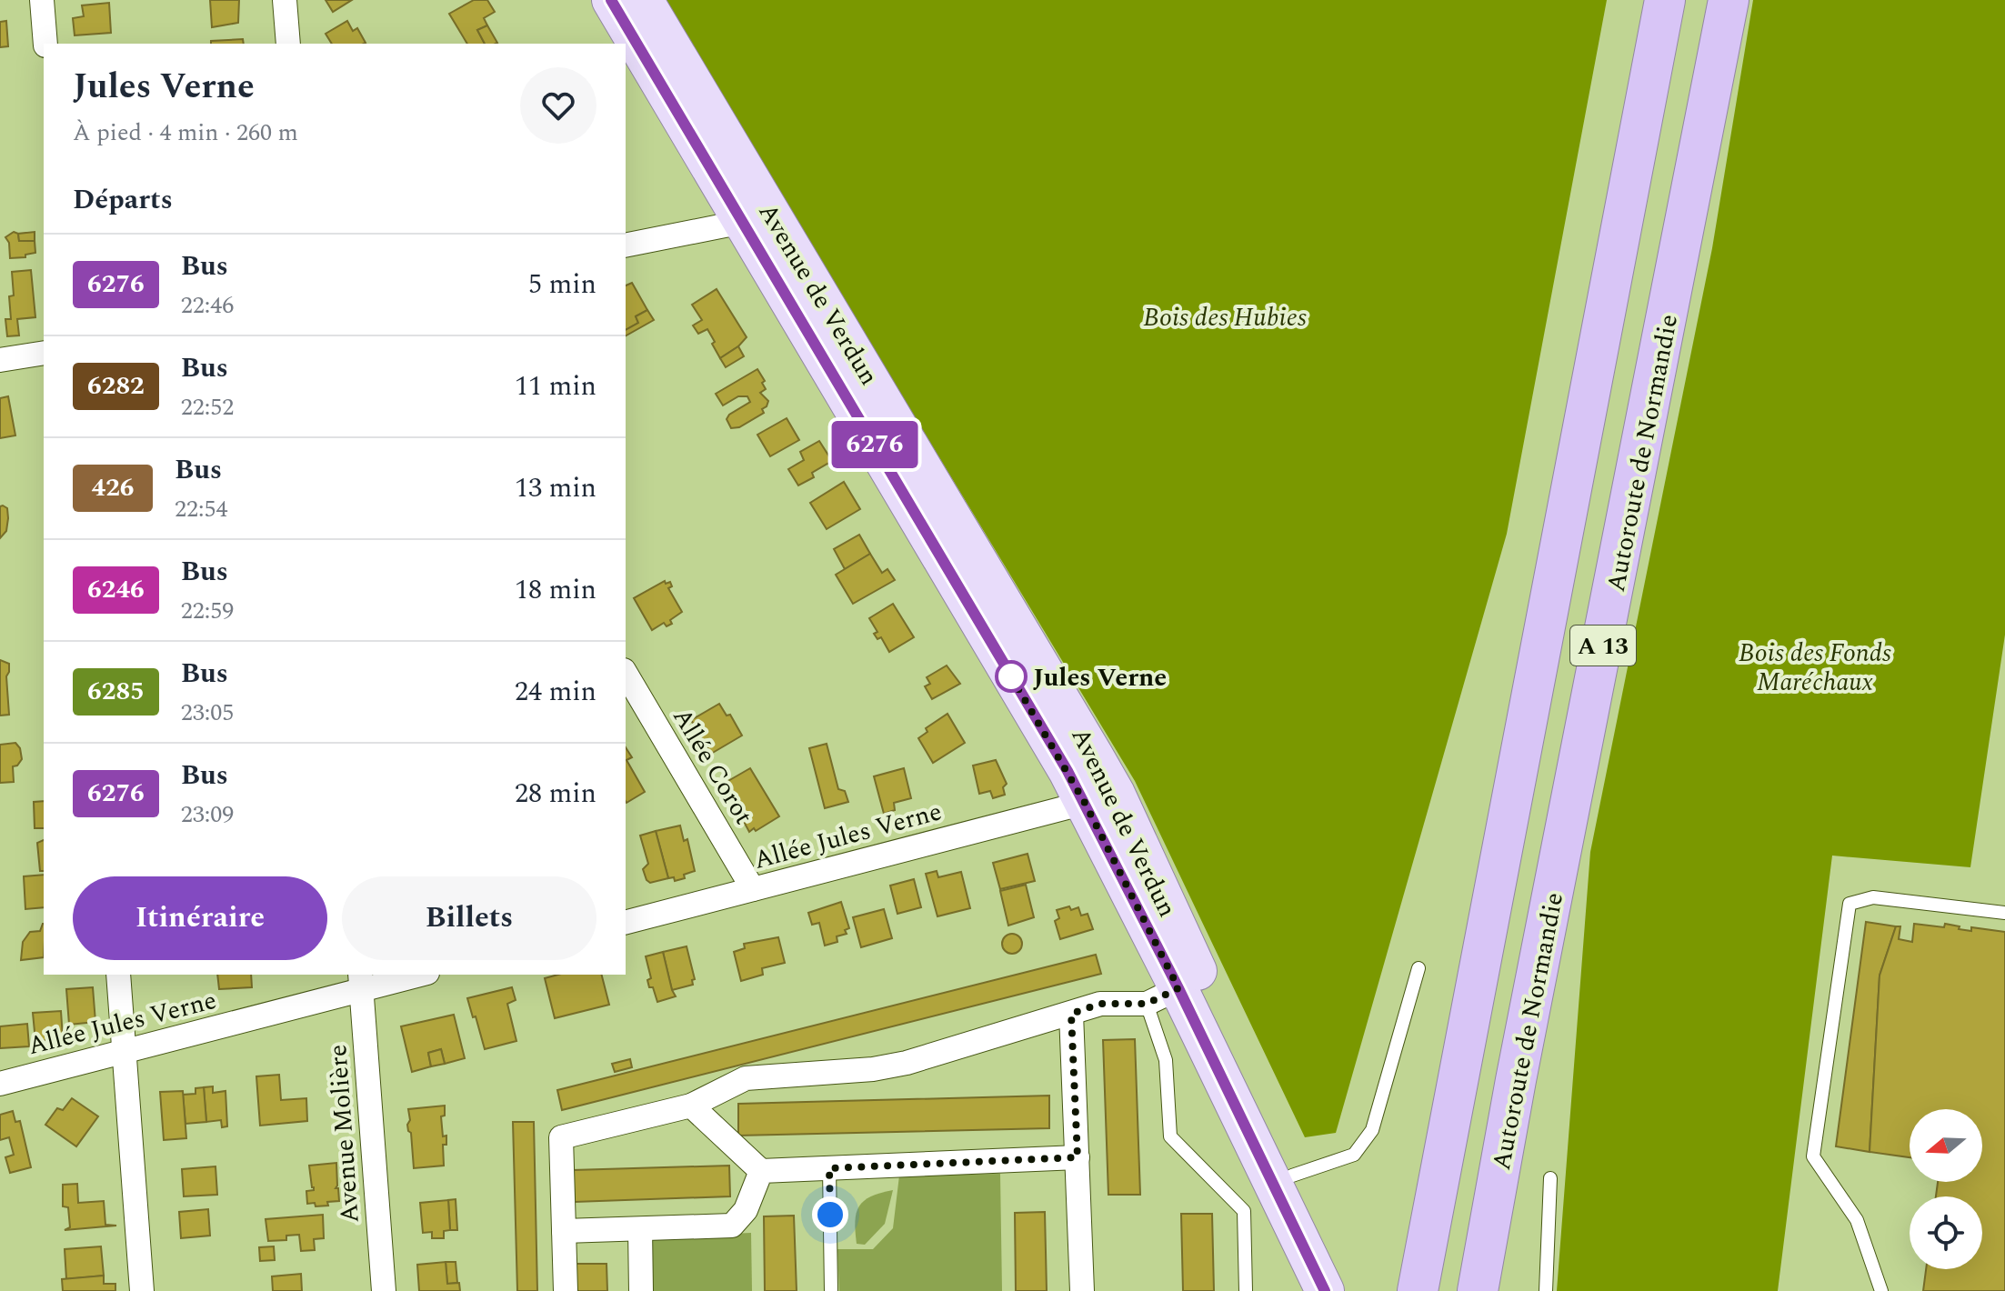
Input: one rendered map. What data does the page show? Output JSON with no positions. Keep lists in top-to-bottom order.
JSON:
{
  "streets": {
    "highway": ["Autoroute de Normandie", "A 13"],
    "main road": ["Avenue de Verdun"],
    "street": ["Allée Corot", "Allée Jules Verne", "Avenue Molière"]
  },
  "crossings": [
    ["Avenue de Verdun", "Allée Jules Verne"],
    ["Allée Corot", "Allée Jules Verne"],
    ["Allée Jules Verne", "Avenue Molière"]
  ],
  "parks": ["Bois des Hubies", "Bois des Fonds Maréchaux"],
  "places": ["Jules Verne"],
  "lines": ["bus line 6276"],
  "north": "left",
  "page": {
    "on_map": "6276",
    "heading": [
      ["Jules Verne", "À pied · 4 min · 260 m"],
      "Départs"
    ],
    "list": [
      {
        "mark": "6276",
        "name": "Bus",
        "note": "22:46",
        "value": "5 min"
      },
      {
        "mark": "6282",
        "name": "Bus",
        "note": "22:52",
        "value": "11 min"
      },
      {
        "mark": "426",
        "name": "Bus",
        "note": "22:54",
        "value": "13 min"
      },
      {
        "mark": "6246",
        "name": "Bus",
        "note": "22:59",
        "value": "18 min"
      },
      {
        "mark": "6285",
        "name": "Bus",
        "note": "23:05",
        "value": "24 min"
      },
      {
        "mark": "6276",
        "name": "Bus",
        "note": "23:09",
        "value": "28 min"
      }
    ],
    "buttons": ["Itinéraire", "Billets"]
  }
}
